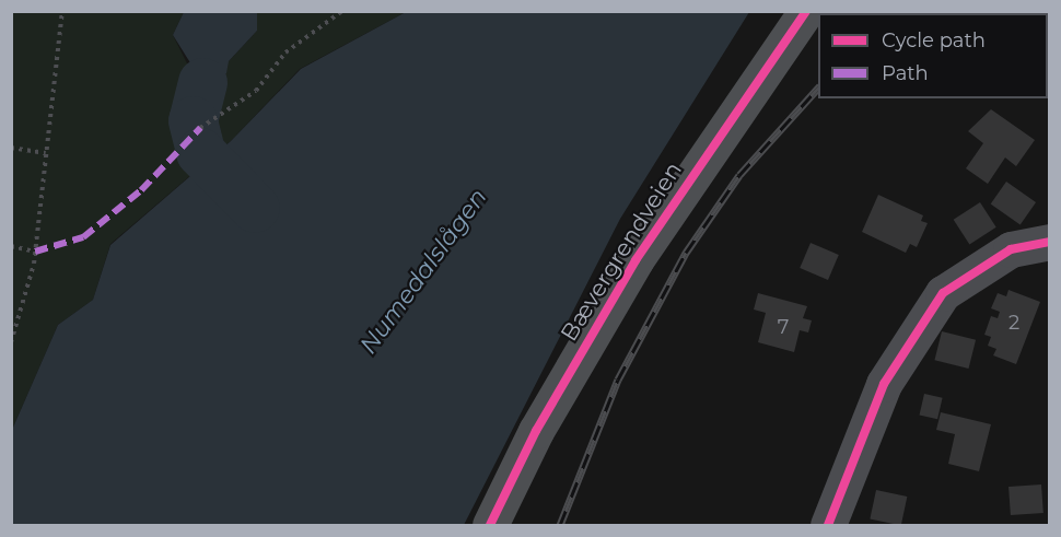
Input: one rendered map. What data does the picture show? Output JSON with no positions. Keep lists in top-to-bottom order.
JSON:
{
  "streets": {
    "main road": ["Bævergrendveien"]
  },
  "water": ["Numedalslågen"],
  "house_numbers": ["2", "7"],
  "legend": ["Cycle path", "Path"]
}
